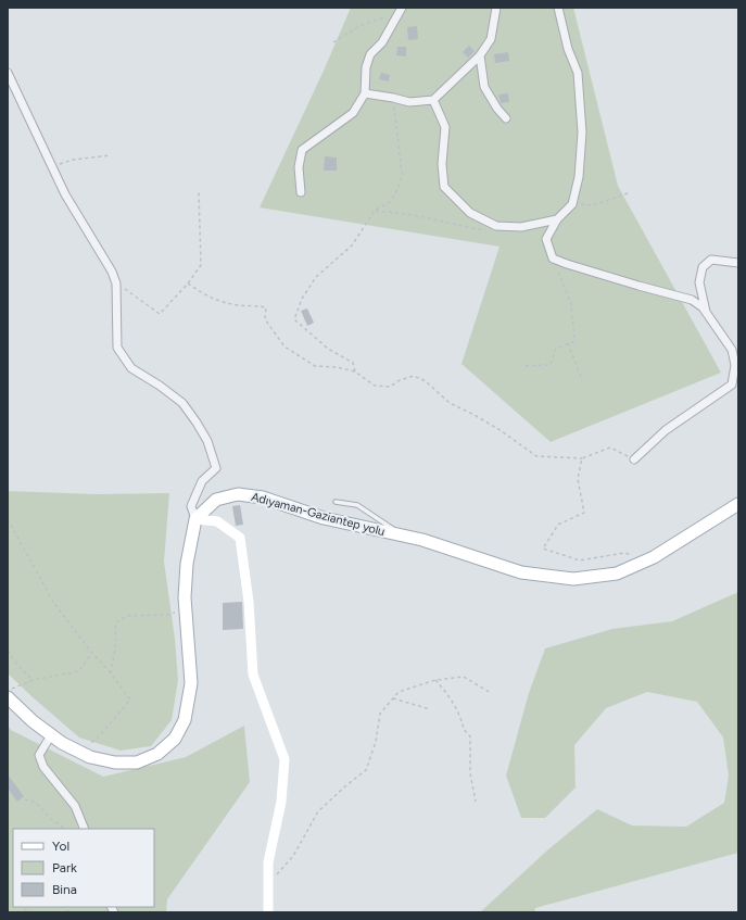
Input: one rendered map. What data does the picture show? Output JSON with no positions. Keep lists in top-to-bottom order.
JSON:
{
  "streets": {
    "main road": ["Adıyaman-Gaziantep yolu"]
  },
  "legend": ["Yol", "Park", "Bina"]
}
